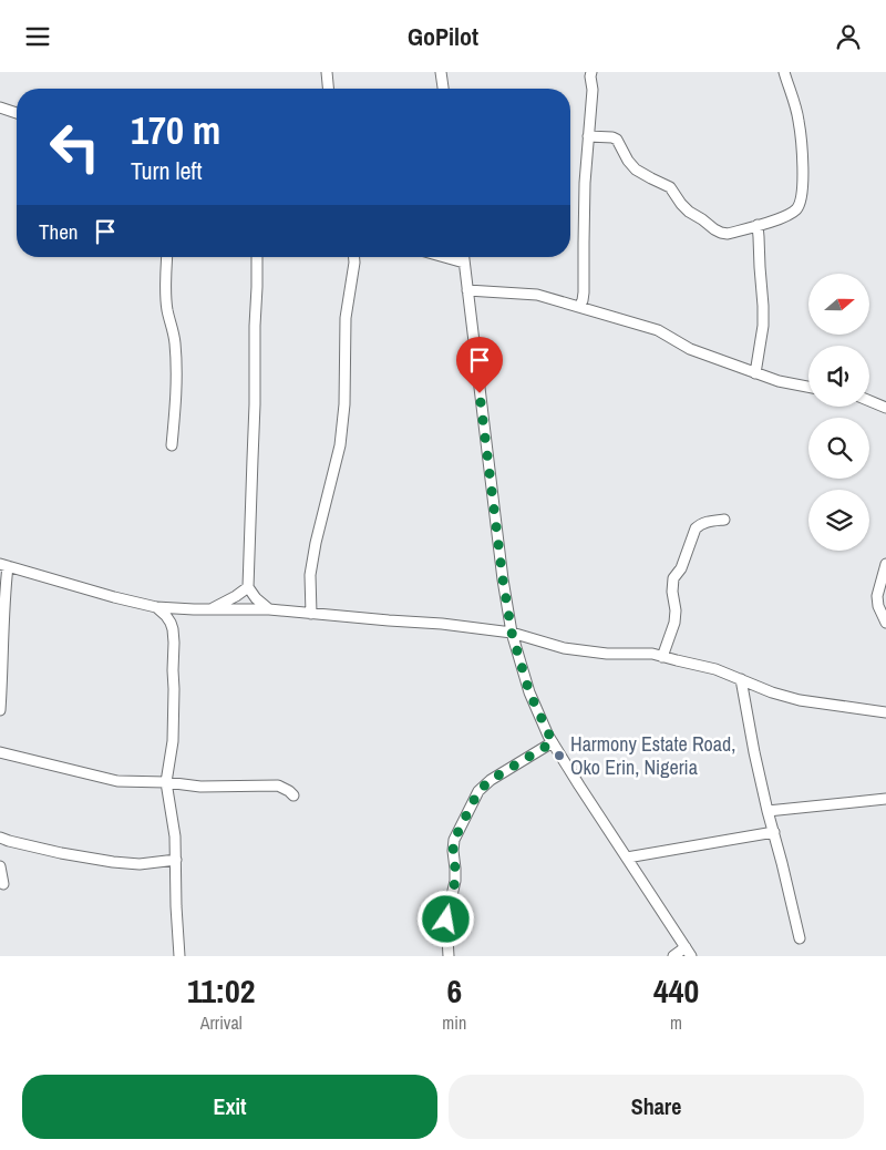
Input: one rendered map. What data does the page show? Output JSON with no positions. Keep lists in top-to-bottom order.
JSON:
{
  "places": ["Harmony Estate Road, Oko Erin, Nigeria"],
  "north": "right",
  "page": {
    "header": "GoPilot",
    "turn": ["170 m", "Turn left"],
    "then": "Then",
    "eta": [
      "11:02",
      "Arrival",
      "6",
      "min",
      "440",
      "m"
    ],
    "buttons": ["Exit", "Share"]
  }
}
